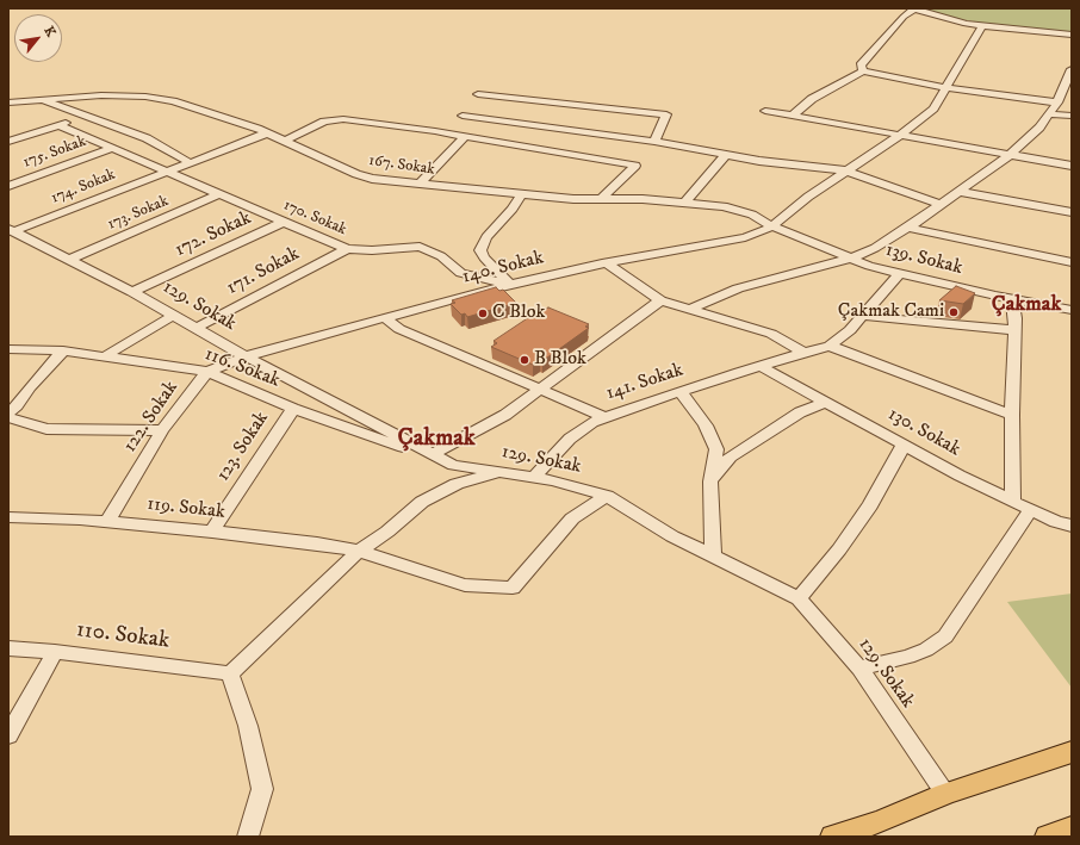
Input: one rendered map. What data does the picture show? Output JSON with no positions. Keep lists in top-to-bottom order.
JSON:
{
  "streets": {
    "street": [
      "175. Sokak",
      "167. Sokak",
      "174. Sokak",
      "173. Sokak",
      "170. Sokak",
      "172. Sokak",
      "139. Sokak",
      "140. Sokak",
      "171. Sokak",
      "129. Sokak",
      "116. Sokak",
      "141. Sokak",
      "122. Sokak",
      "130. Sokak",
      "123. Sokak",
      "119. Sokak",
      "110. Sokak"
    ]
  },
  "crossings": [
    ["175. Sokak", "170. Sokak"],
    ["167. Sokak", "174. Sokak"],
    ["167. Sokak", "139. Sokak"],
    ["167. Sokak", "140. Sokak"],
    ["174. Sokak", "170. Sokak"],
    ["174. Sokak", "129. Sokak"],
    ["173. Sokak", "170. Sokak"],
    ["173. Sokak", "129. Sokak"],
    ["170. Sokak", "172. Sokak"],
    ["170. Sokak", "140. Sokak"],
    ["170. Sokak", "171. Sokak"],
    ["172. Sokak", "129. Sokak"],
    ["139. Sokak", "140. Sokak"],
    ["139. Sokak", "141. Sokak"],
    ["140. Sokak", "129. Sokak"],
    ["140. Sokak", "141. Sokak"],
    ["171. Sokak", "129. Sokak"],
    ["129. Sokak", "116. Sokak"],
    ["129. Sokak", "119. Sokak"],
    ["116. Sokak", "122. Sokak"],
    ["116. Sokak", "123. Sokak"],
    ["141. Sokak", "130. Sokak"],
    ["122. Sokak", "119. Sokak"],
    ["123. Sokak", "119. Sokak"]
  ],
  "districts": ["Çakmak", "Çakmak"],
  "places": ["Çakmak Cami", "C Blok", "B Blok"],
  "north": "top right"
}
